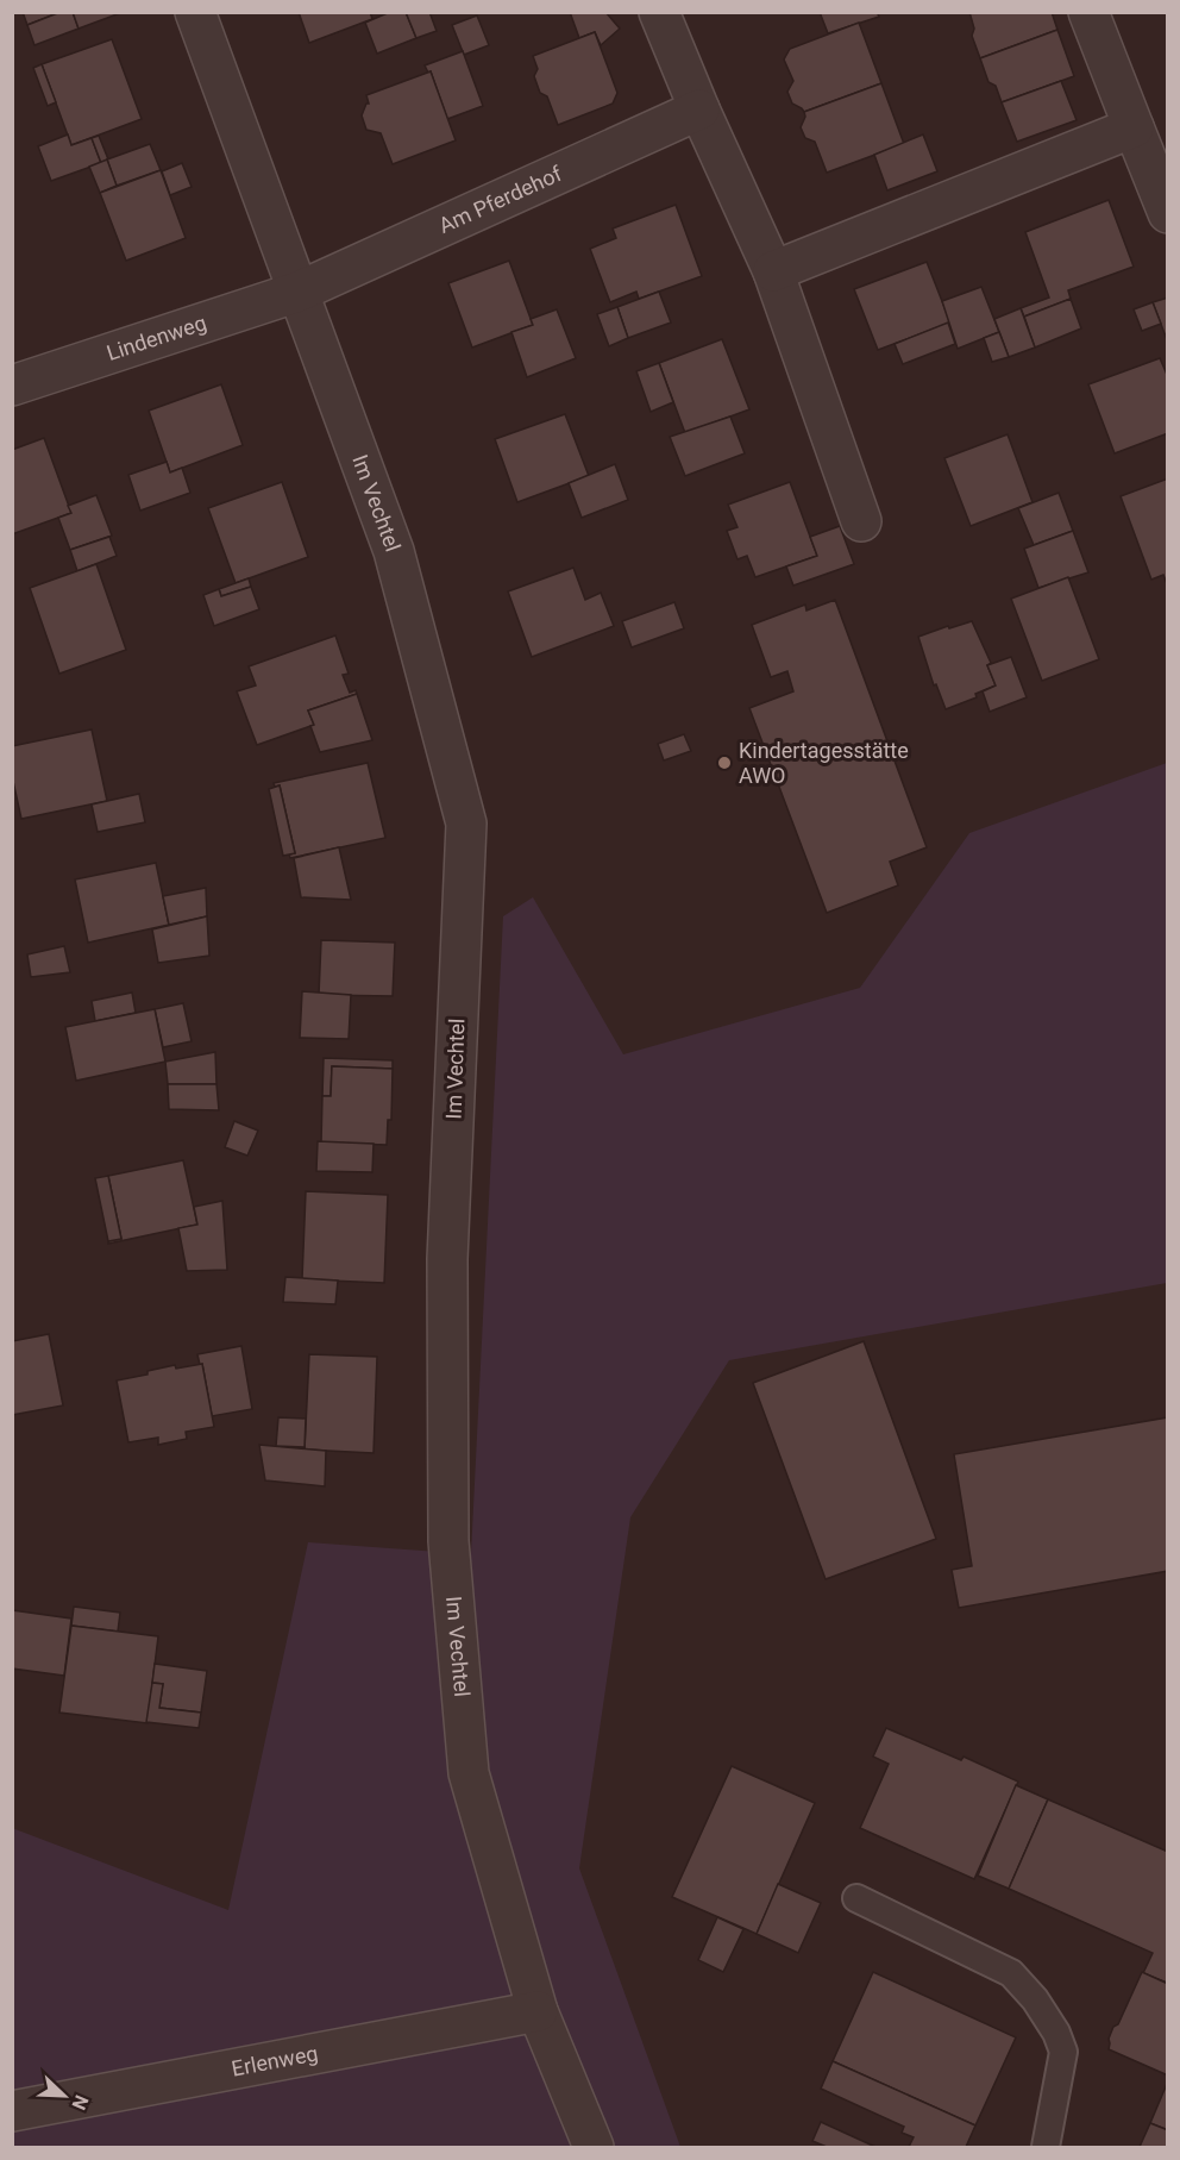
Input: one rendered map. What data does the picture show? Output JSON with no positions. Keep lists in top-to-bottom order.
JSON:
{
  "streets": {
    "street": [
      "Am Pferdehof",
      "Lindenweg",
      "Im Vechtel",
      "Erlenweg"
    ]
  },
  "crossings": [
    ["Am Pferdehof", "Lindenweg"],
    ["Am Pferdehof", "Im Vechtel"],
    ["Lindenweg", "Im Vechtel"],
    ["Im Vechtel", "Erlenweg"]
  ],
  "places": ["Kindertagesstätte AWO"],
  "north": "bottom right"
}
